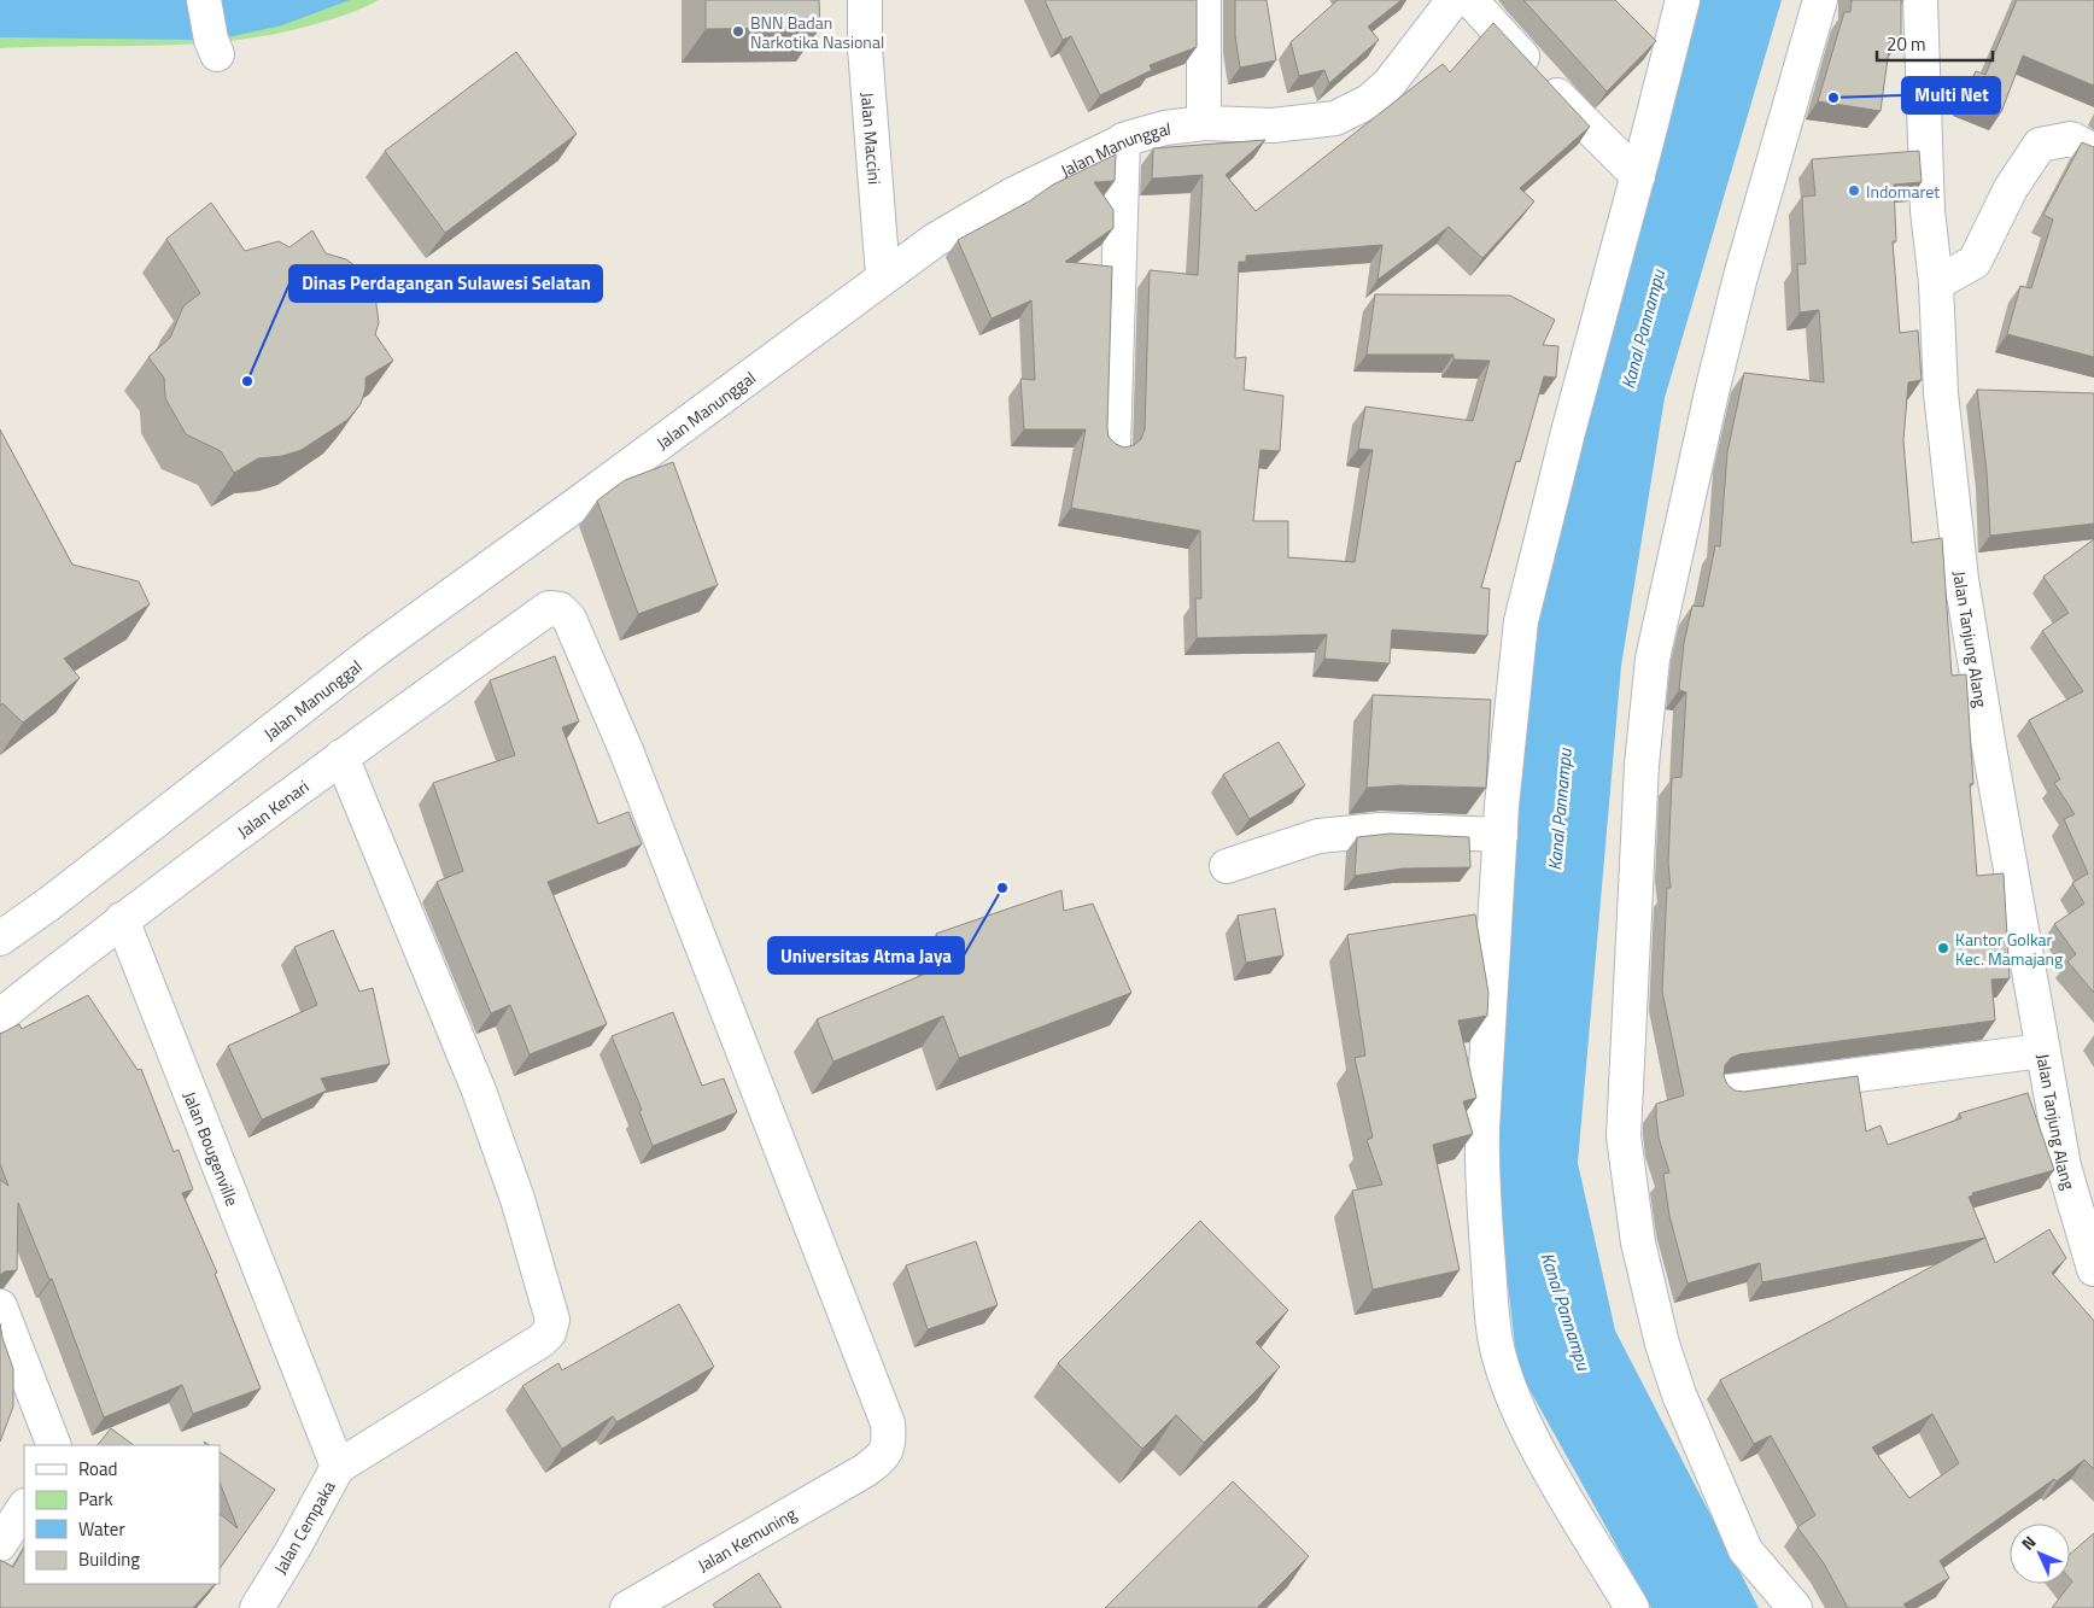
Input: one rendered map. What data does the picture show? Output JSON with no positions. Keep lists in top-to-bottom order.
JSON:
{
  "streets": {
    "street": [
      "Jalan Maccini",
      "Jalan Manunggal",
      "Jalan Tanjung Alang",
      "Jalan Kenari",
      "Jalan Bougenville",
      "Jalan Cempaka",
      "Jalan Kemuning"
    ]
  },
  "crossings": [
    ["Jalan Maccini", "Jalan Manunggal"],
    ["Jalan Kenari", "Jalan Bougenville"],
    ["Jalan Kenari", "Jalan Kemuning"],
    ["Jalan Bougenville", "Jalan Cempaka"]
  ],
  "water": ["Kanal Pannampu"],
  "places": [
    "BNN Badan Narkotika Nasional",
    "Multi Net",
    "Indomaret",
    "Dinas Perdagangan Sulawesi Selatan",
    "Universitas Atma Jaya",
    "Kantor Golkar Kec. Mamajang"
  ],
  "legend": [
    "Road",
    "Park",
    "Water",
    "Building"
  ],
  "scale_bar": "20 m",
  "north": "top left"
}
